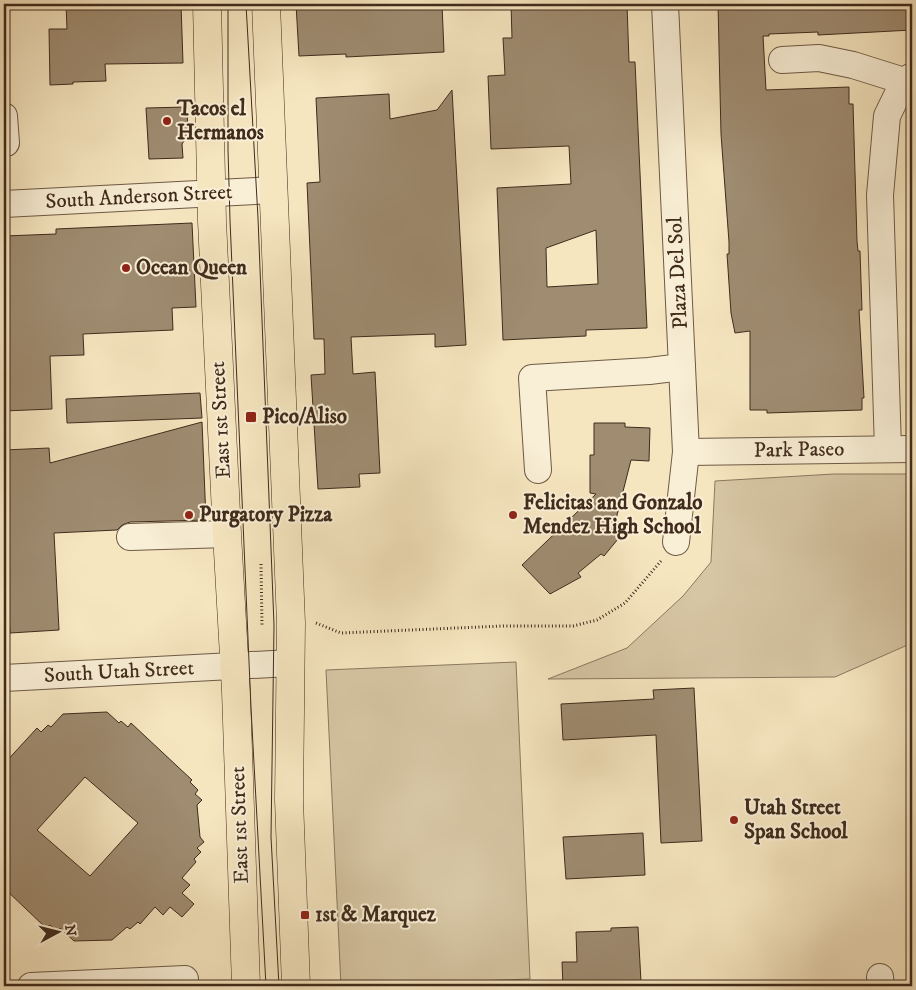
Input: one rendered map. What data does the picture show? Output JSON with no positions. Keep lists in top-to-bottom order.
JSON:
{
  "streets": {
    "main road": ["East 1st Street"],
    "street": [
      "South Anderson Street",
      "Plaza Del Sol",
      "Park Paseo",
      "South Utah Street"
    ]
  },
  "crossings": [
    ["South Anderson Street", "East 1st Street"],
    ["Plaza Del Sol", "Park Paseo"],
    ["East 1st Street", "South Utah Street"]
  ],
  "places": {
    "other": [
      "Tacos el Hermanos",
      "Ocean Queen",
      "Purgatory Pizza",
      "Felicitas and Gonzalo Mendez High School",
      "Utah Street Span School"
    ],
    "transit": ["Pico/Aliso", "1st & Marquez"]
  },
  "north": "right"
}
